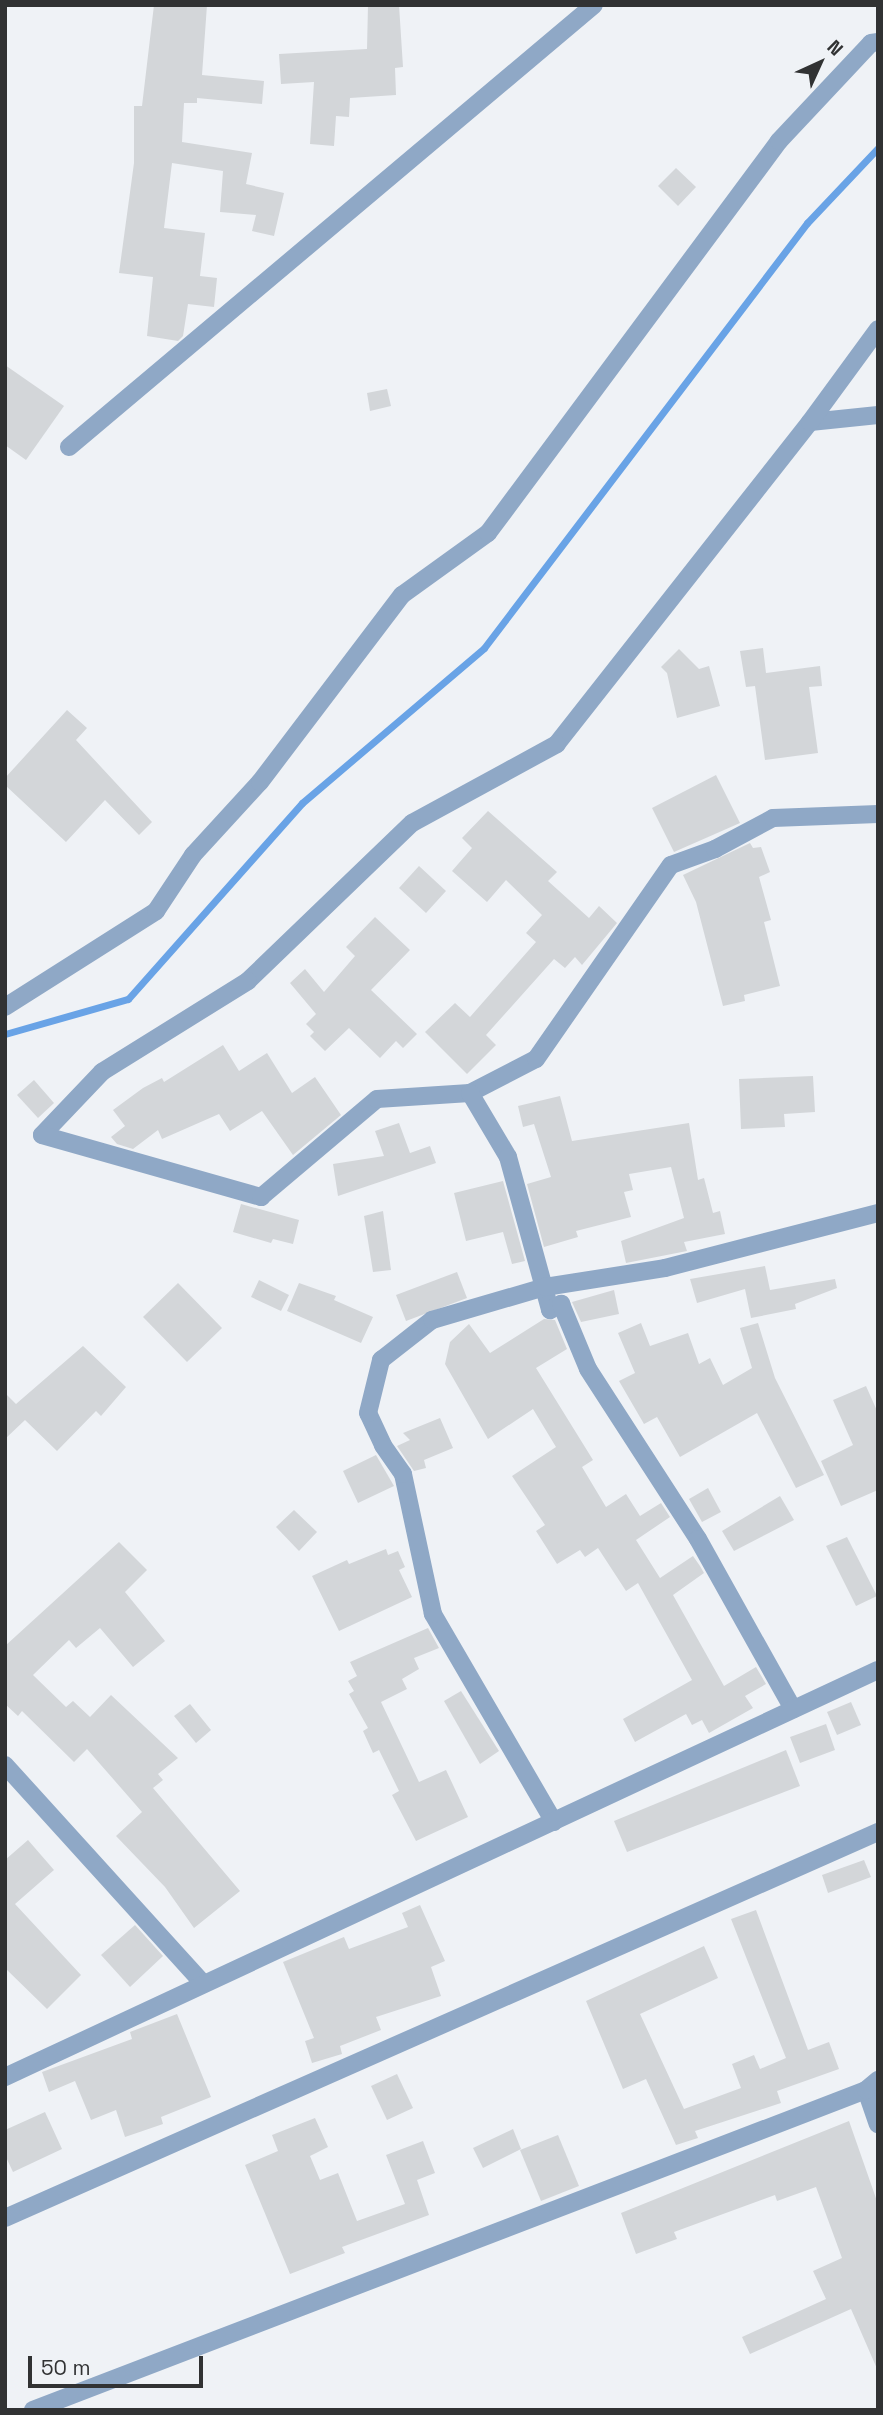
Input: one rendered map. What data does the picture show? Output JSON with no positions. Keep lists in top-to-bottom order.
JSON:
{
  "scale_bar": "50 m",
  "north": "top right"
}
